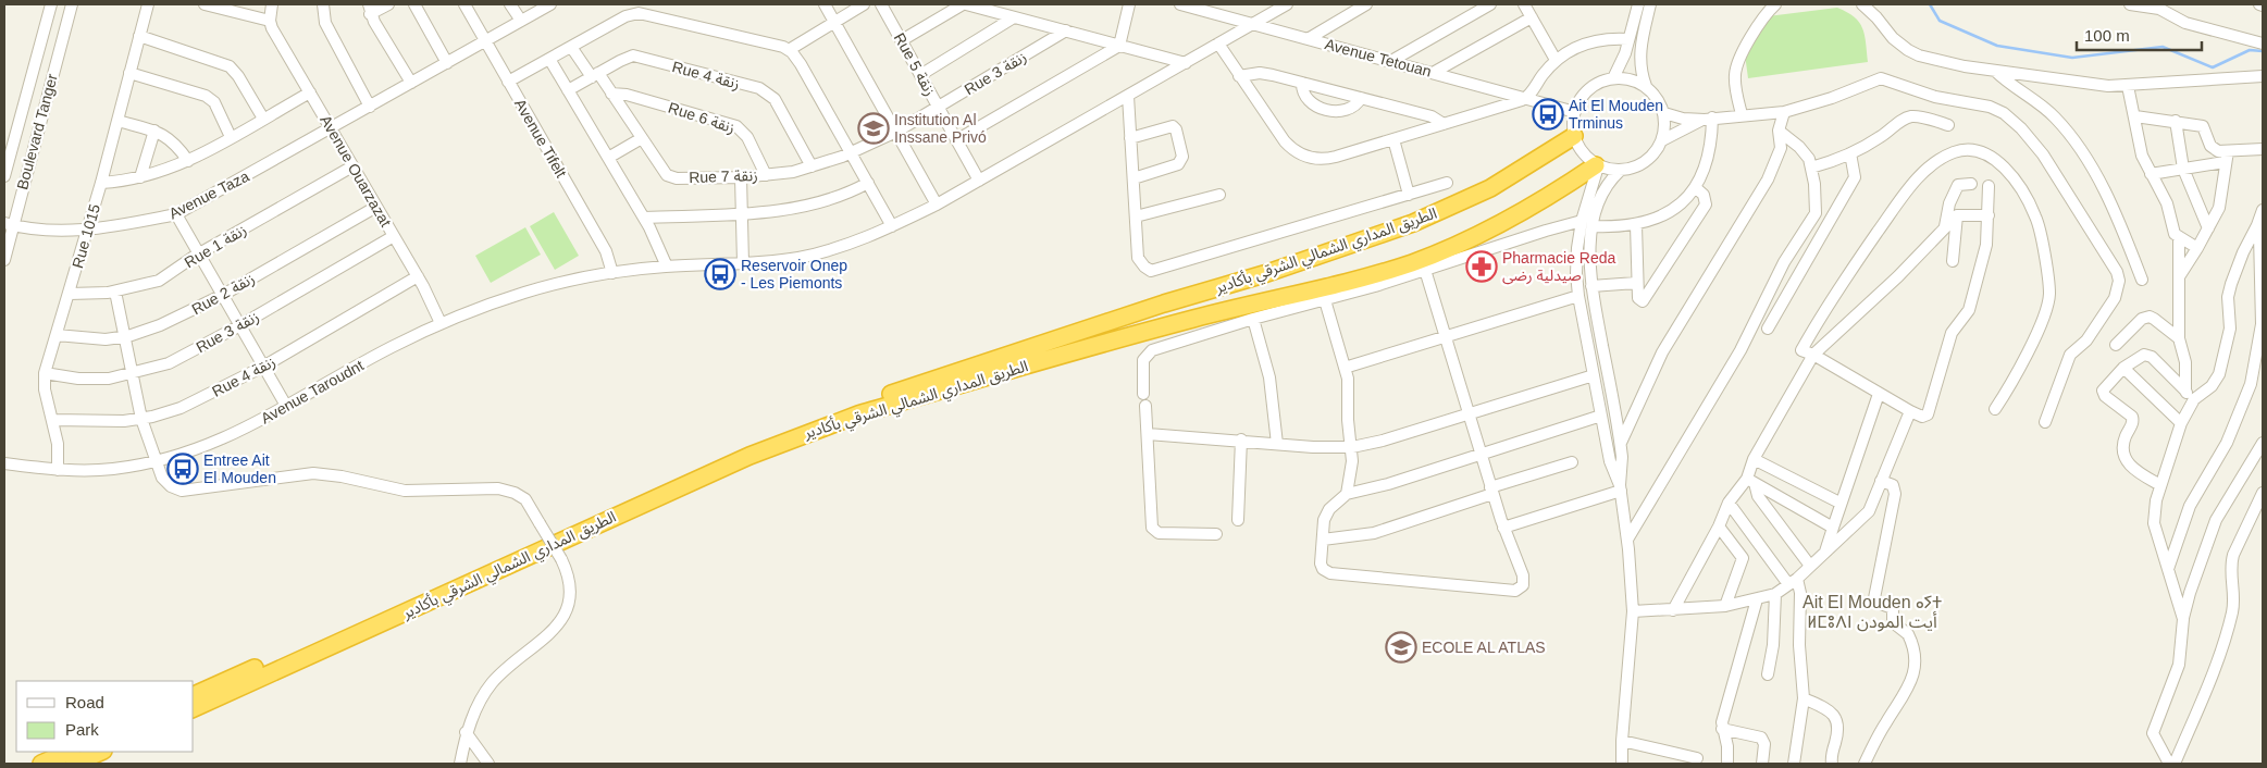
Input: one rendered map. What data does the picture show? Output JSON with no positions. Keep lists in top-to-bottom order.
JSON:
{
  "streets": {
    "highway": ["الطريق المداري الشمالي الشرقي بأكادير"],
    "street": [
      "Avenue Tetouan",
      "Rue 5 زنقة",
      "Rue 3 زنقة",
      "Rue 4 زنقة",
      "Rue 6 زنقة",
      "Boulevard Tanger",
      "Avenue Tifelt",
      "Avenue Ouarzazat",
      "Rue 7 زنقة",
      "Avenue Taza",
      "Rue 1015",
      "Rue 1 زنقة",
      "Rue 2 زنقة",
      "Avenue Taroudnt"
    ]
  },
  "crossings": [
    ["Avenue Tetouan", "الطريق المداري الشمالي الشرقي بأكادير"],
    ["Avenue Tetouan", "Avenue Taroudnt"],
    ["Rue 5 زنقة", "Rue 3 زنقة"],
    ["Rue 5 زنقة", "Avenue Taroudnt"],
    ["Rue 3 زنقة", "Avenue Ouarzazat"],
    ["Rue 3 زنقة", "Rue 7 زنقة"],
    ["Rue 3 زنقة", "Rue 1015"],
    ["Rue 4 زنقة", "Avenue Ouarzazat"],
    ["Rue 4 زنقة", "Rue 7 زنقة"],
    ["Rue 4 زنقة", "Rue 1015"],
    ["Rue 6 زنقة", "Rue 7 زنقة"],
    ["Boulevard Tanger", "Avenue Taza"],
    ["Avenue Tifelt", "Avenue Taza"],
    ["Avenue Tifelt", "Avenue Taroudnt"],
    ["Avenue Ouarzazat", "Avenue Taza"],
    ["Avenue Ouarzazat", "Rue 1 زنقة"],
    ["Avenue Ouarzazat", "Rue 2 زنقة"],
    ["Avenue Ouarzazat", "Avenue Taroudnt"],
    ["Avenue Taza", "Rue 1015"],
    ["Rue 1015", "Rue 1 زنقة"],
    ["Rue 1015", "Rue 2 زنقة"],
    ["Rue 1015", "Avenue Taroudnt"]
  ],
  "districts": ["Ait El Mouden ⴰⵢⵜ ⵍⵎⵓⴷⵏ أيت المودن"],
  "places": {
    "bus stop": ["Ait El Mouden Trminus", "Reservoir Onep - Les Piemonts", "Entree Ait El Mouden"],
    "school or university": ["Institution Al Inssane Privó", "ECOLE AL ATLAS"],
    "pharmacy": ["Pharmacie Reda صيدلية رضى"]
  },
  "legend": ["Road", "Park"],
  "scale_bar": "100 m"
}
